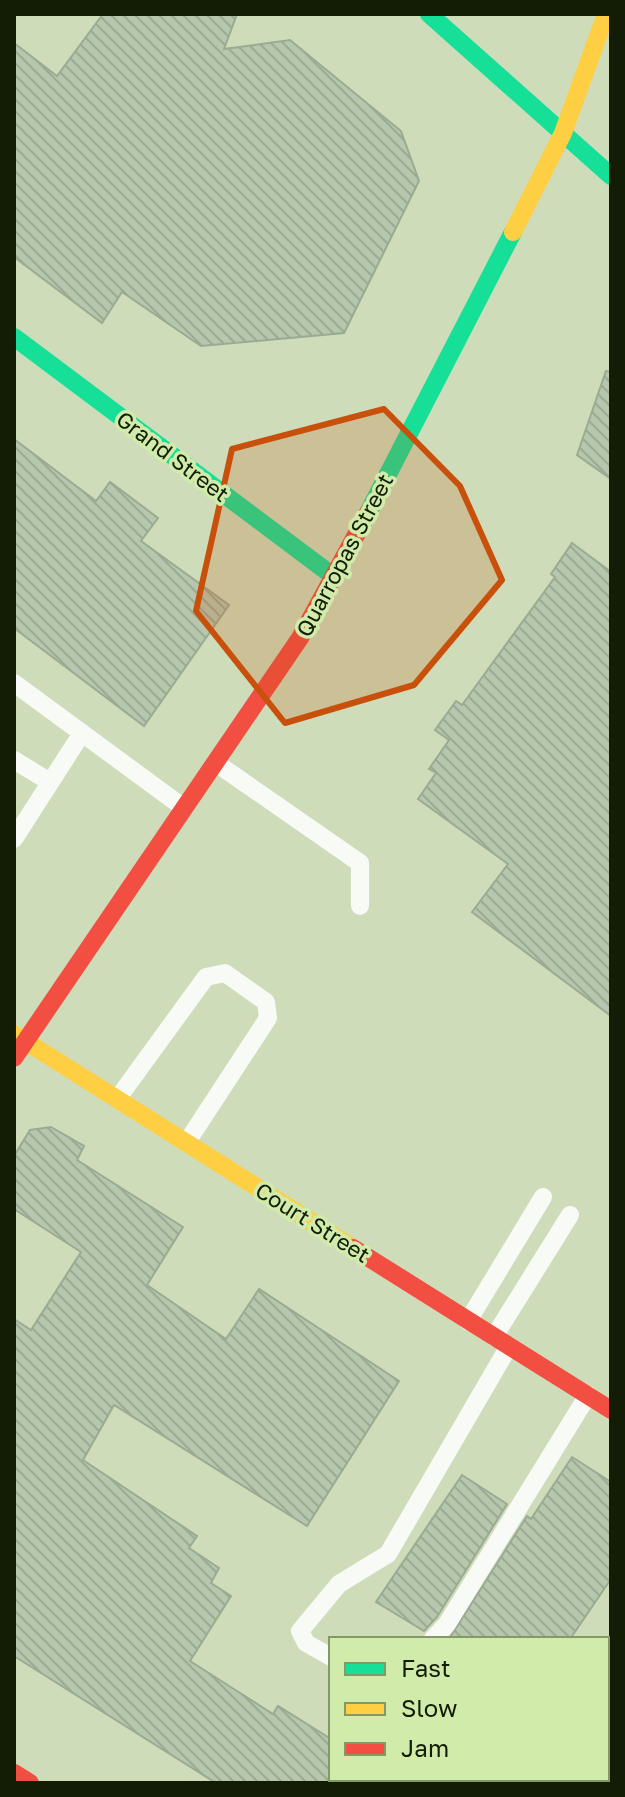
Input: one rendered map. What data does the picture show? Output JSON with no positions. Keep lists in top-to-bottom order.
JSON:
{
  "streets": {
    "street": ["Grand Street", "Quarropas Street", "Court Street"]
  },
  "crossings": [
    ["Grand Street", "Quarropas Street"],
    ["Quarropas Street", "Court Street"]
  ],
  "legend": ["Fast", "Slow", "Jam"]
}
